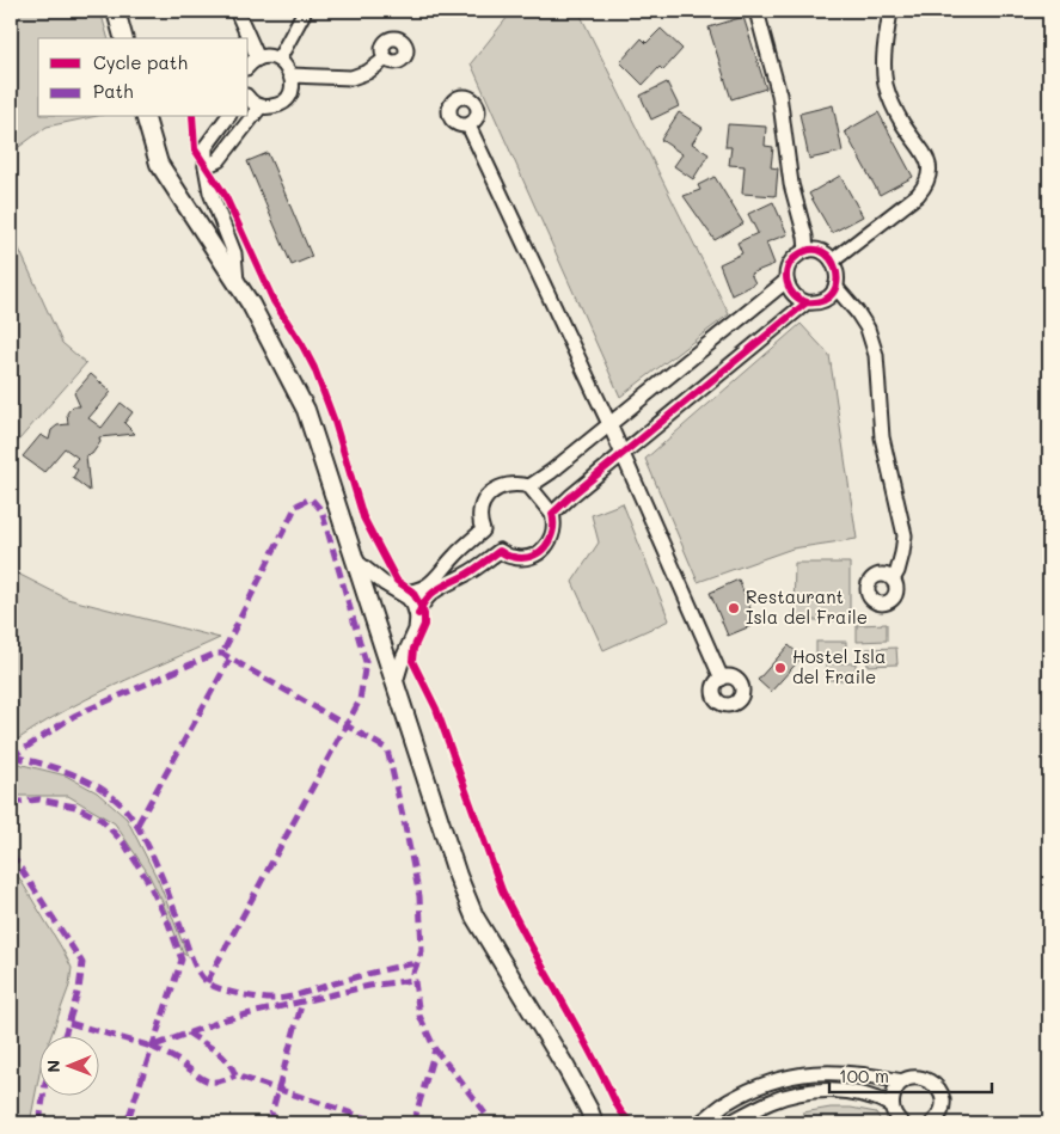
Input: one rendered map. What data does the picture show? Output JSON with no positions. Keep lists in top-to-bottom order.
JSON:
{
  "places": ["Restaurant Isla del Fraile", "Hostel Isla del Fraile"],
  "legend": ["Cycle path", "Path"],
  "scale_bar": "100 m",
  "north": "left"
}
